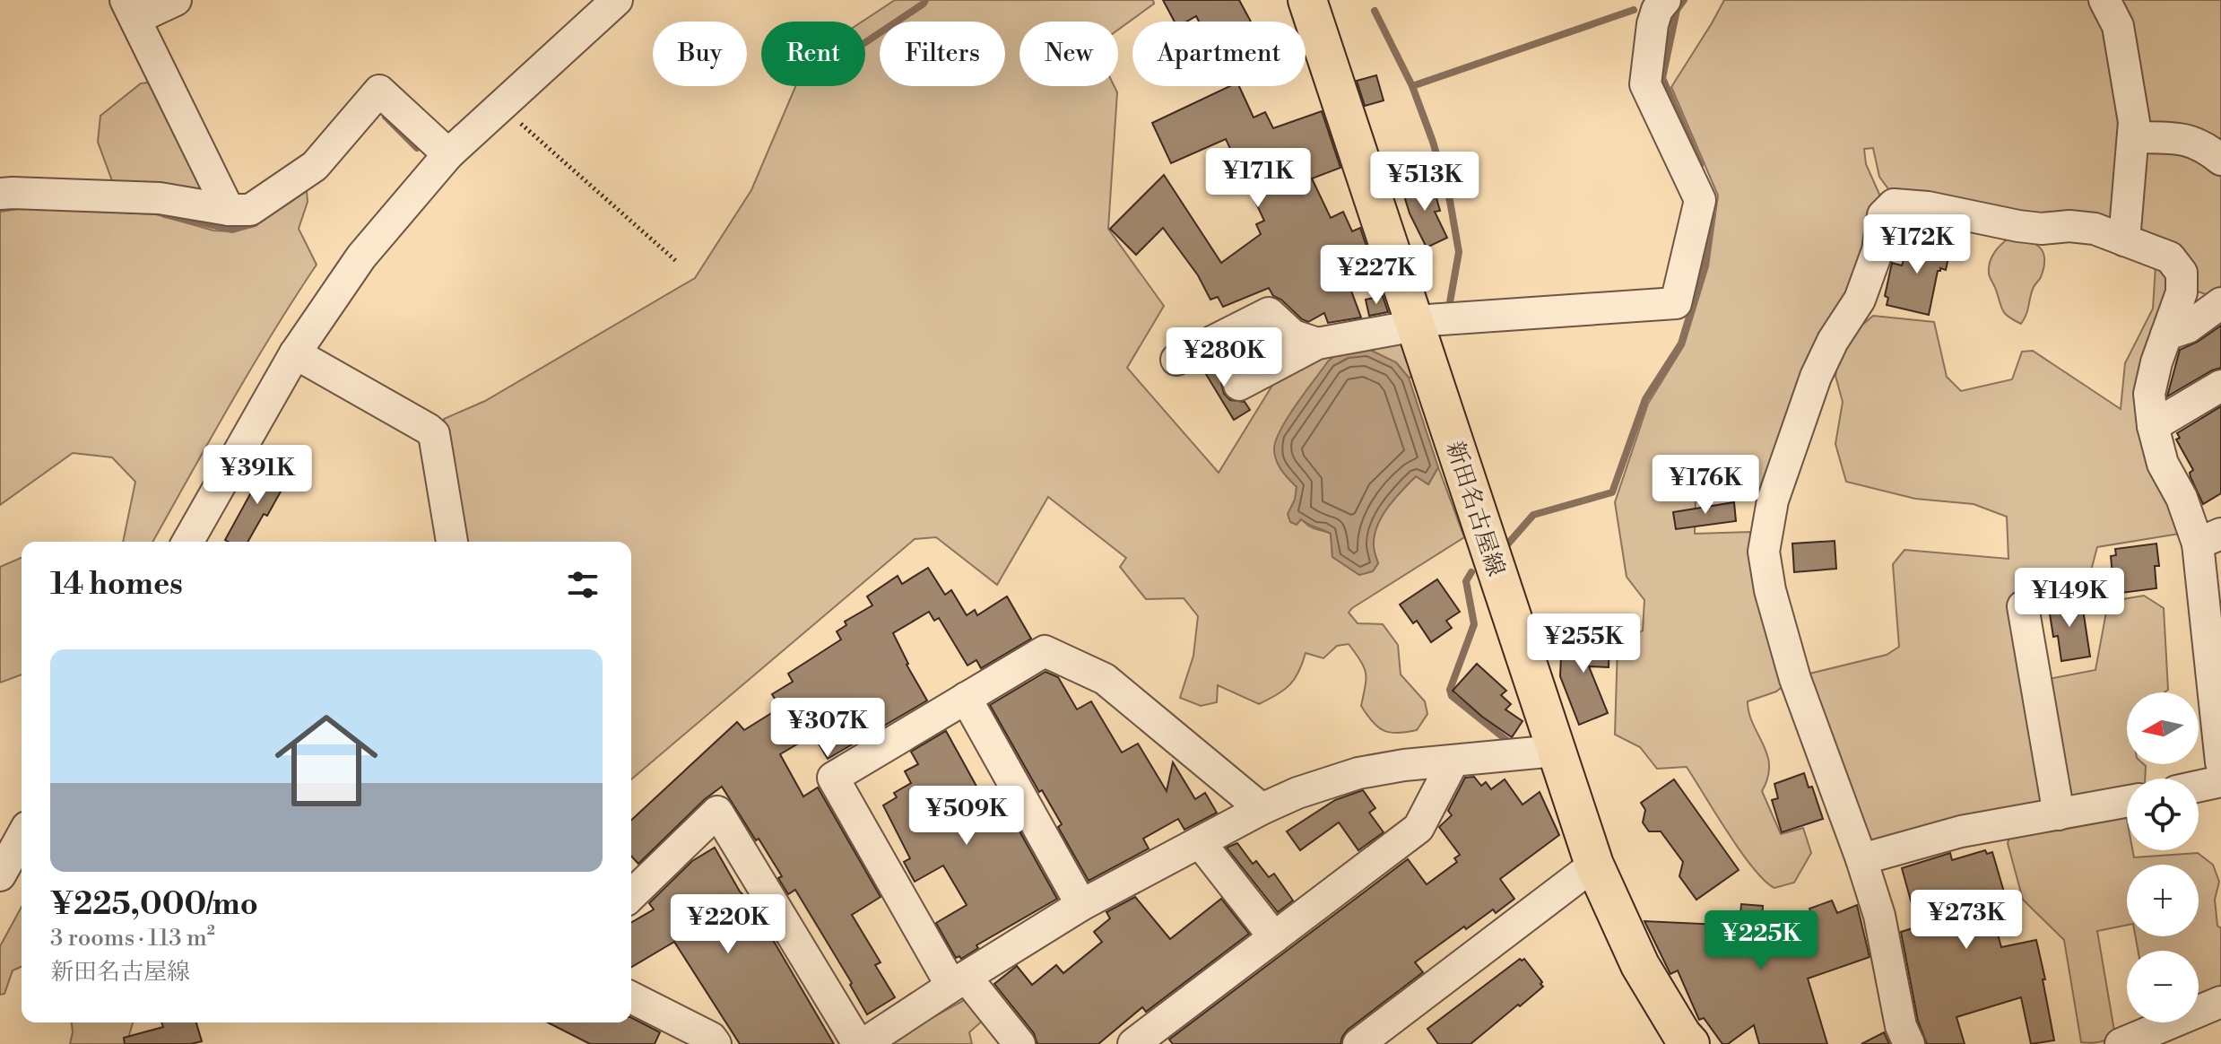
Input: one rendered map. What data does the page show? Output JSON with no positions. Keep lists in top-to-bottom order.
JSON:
{
  "streets": {
    "main road": ["新田名古屋線"]
  },
  "north": "left",
  "page": {
    "chip": [
      "Buy",
      "Rent",
      "Filters",
      "New",
      "Apartment"
    ],
    "price": [
      "¥171K",
      "¥513K",
      "¥172K",
      "¥227K",
      "¥280K",
      "¥391K",
      "¥176K",
      "¥149K",
      "¥255K",
      "¥307K",
      "¥509K",
      "¥273K",
      "¥220K",
      "¥225K"
    ],
    "heading": "14 homes",
    "list": [
      {
        "name": "¥225,000/mo",
        "note": "3 rooms · 113 m² · 新田名古屋線"
      }
    ],
    "map_buttons": ["+", "−"]
  }
}
